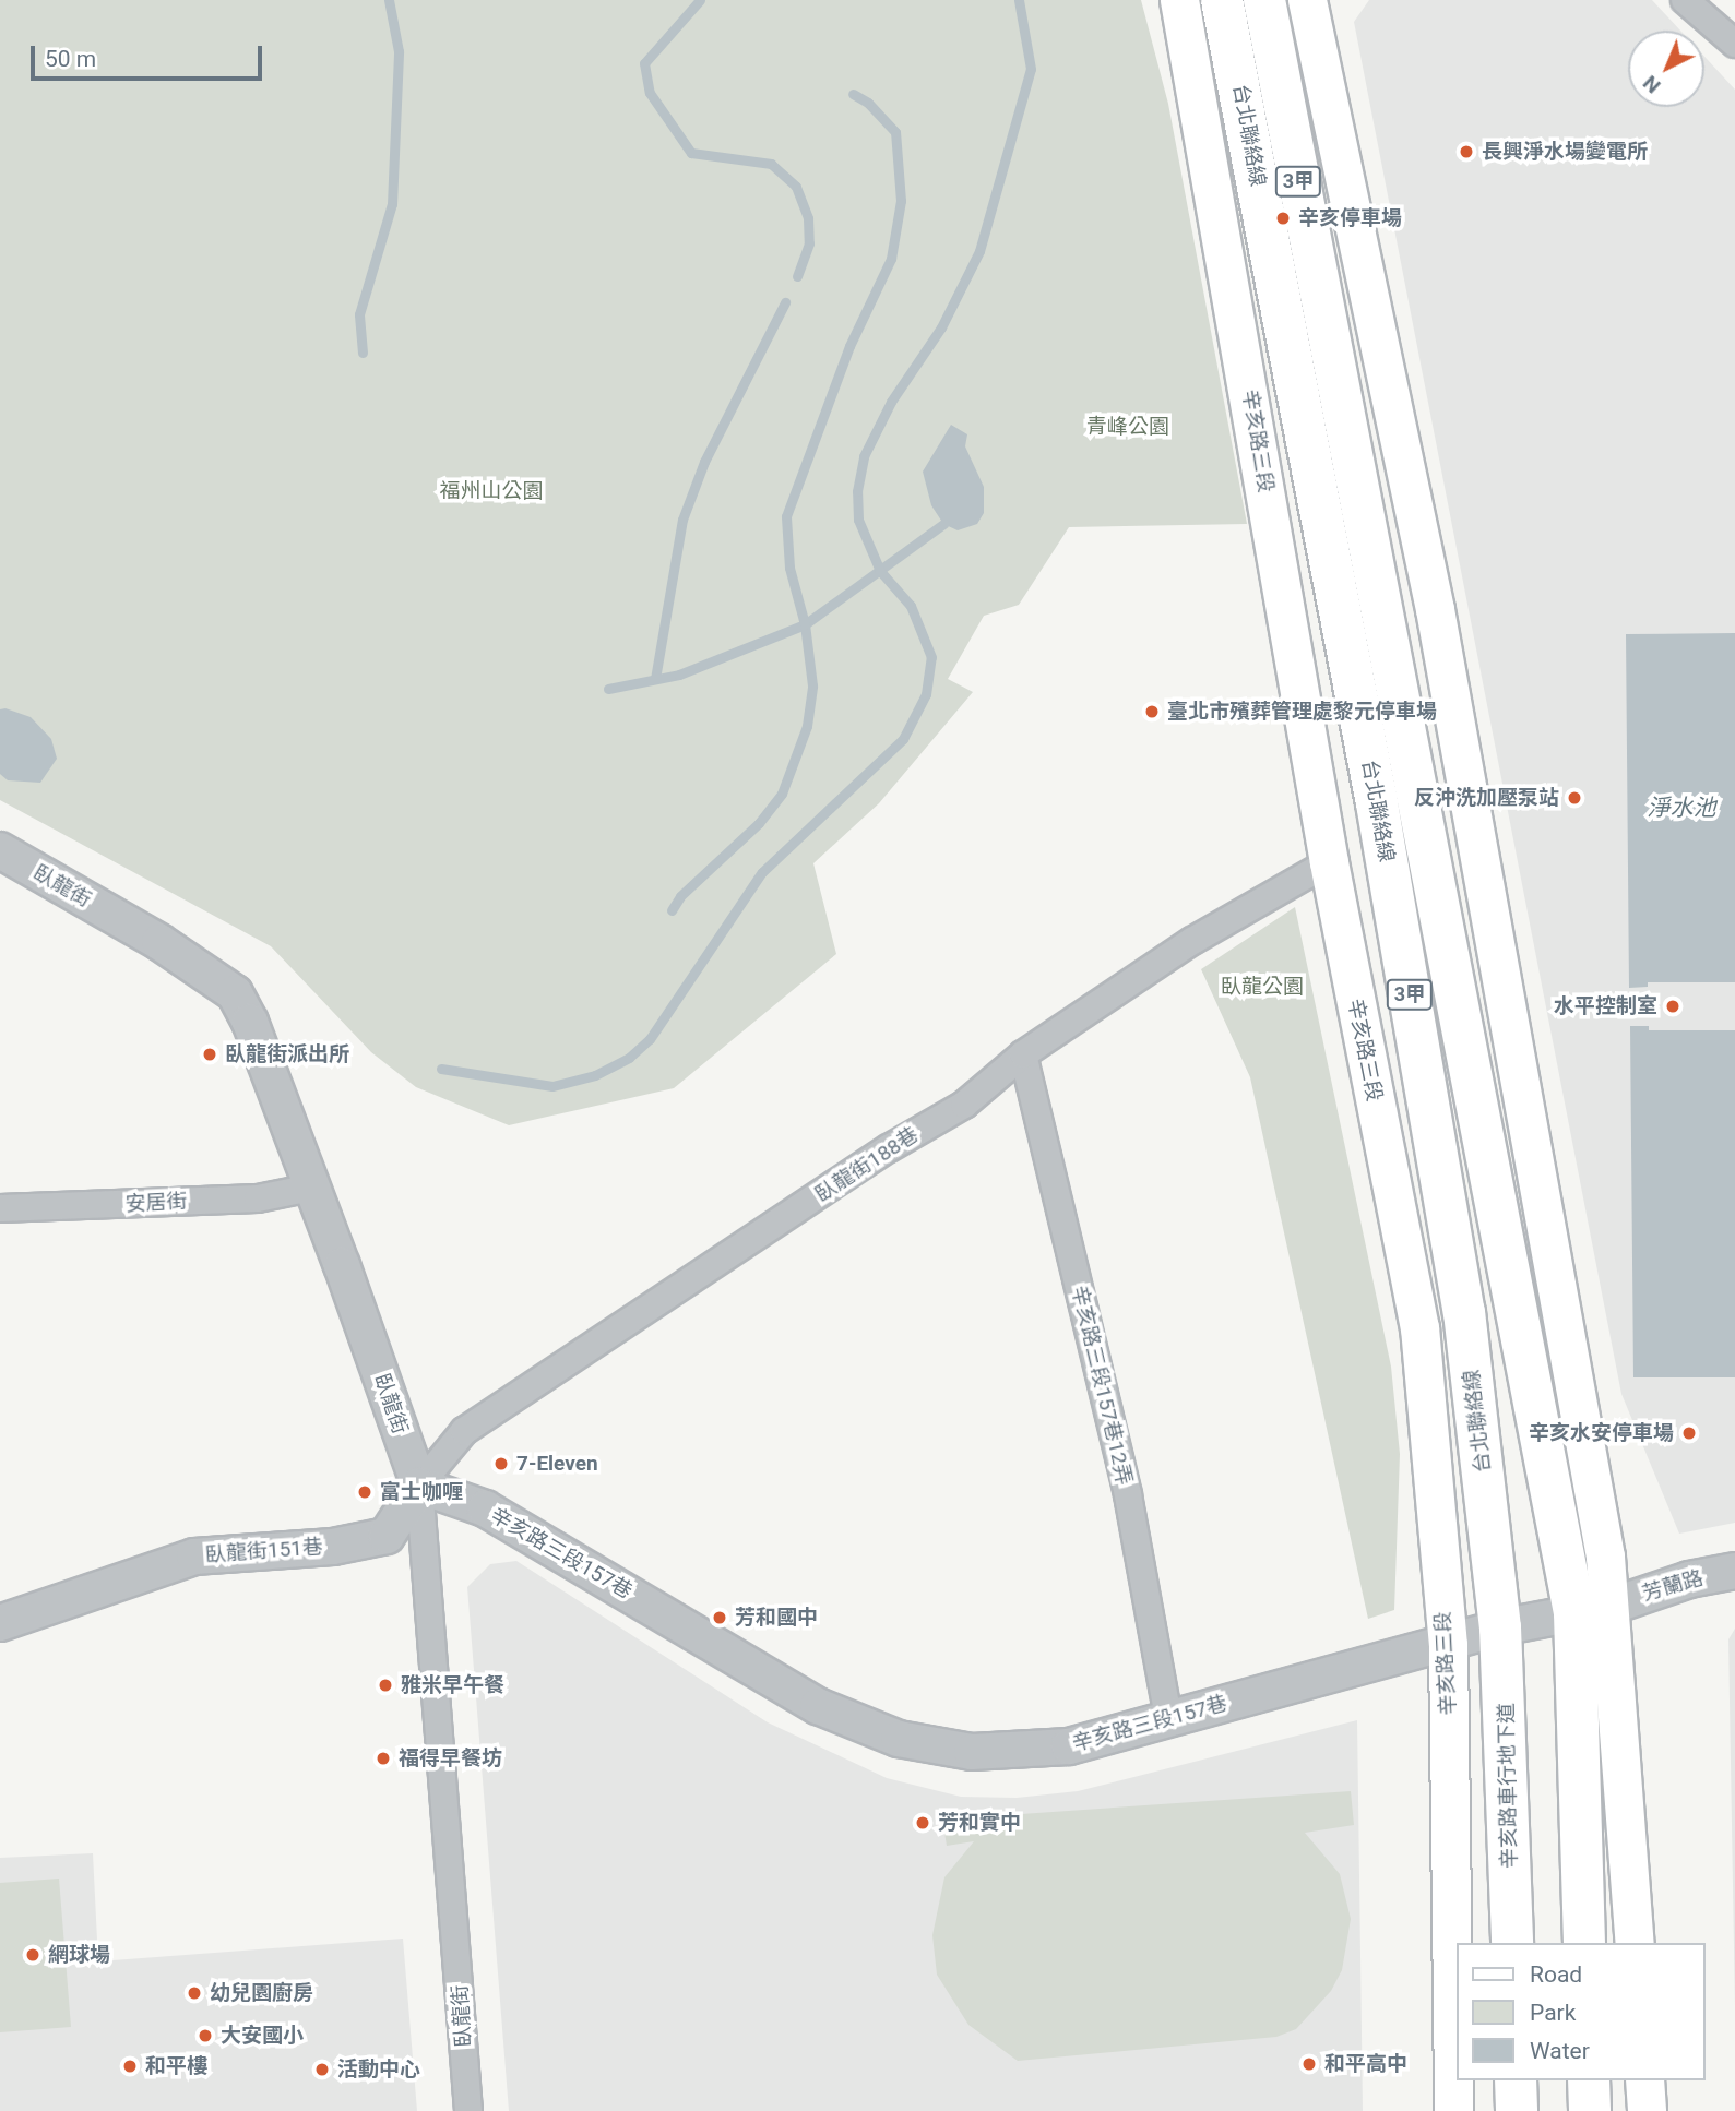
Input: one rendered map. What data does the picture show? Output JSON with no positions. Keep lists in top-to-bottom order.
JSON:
{
  "streets": {
    "main road": [
      "台北聯絡線",
      "3甲",
      "辛亥路三段",
      "辛亥路車行地下道"
    ],
    "street": [
      "臥龍街",
      "臥龍街188巷",
      "安居街",
      "辛亥路三段157巷12弄",
      "臥龍街151巷",
      "辛亥路三段157巷",
      "芳蘭路"
    ]
  },
  "crossings": [
    ["台北聯絡線", "辛亥路三段157巷"],
    ["台北聯絡線", "芳蘭路"],
    ["台北聯絡線", "辛亥路車行地下道"],
    ["辛亥路三段", "臥龍街188巷"],
    ["辛亥路三段", "辛亥路三段157巷"],
    ["臥龍街", "臥龍街188巷"],
    ["臥龍街", "安居街"],
    ["臥龍街", "臥龍街151巷"],
    ["臥龍街", "辛亥路三段157巷"],
    ["臥龍街188巷", "辛亥路三段157巷12弄"],
    ["臥龍街188巷", "臥龍街151巷"],
    ["臥龍街188巷", "辛亥路三段157巷"],
    ["辛亥路三段157巷12弄", "辛亥路三段157巷"],
    ["臥龍街151巷", "辛亥路三段157巷"],
    ["辛亥路三段157巷", "芳蘭路"],
    ["辛亥路三段157巷", "辛亥路車行地下道"]
  ],
  "water": ["淨水池"],
  "parks": ["青峰公園", "福州山公園", "臥龍公園"],
  "places": [
    "長興淨水場變電所",
    "辛亥停車場",
    "臺北市殯葬管理處黎元停車場",
    "反沖洗加壓泵站",
    "水平控制室",
    "臥龍街派出所",
    "辛亥水安停車場",
    "7-Eleven",
    "富士咖喱",
    "芳和國中",
    "雅米早午餐",
    "福得早餐坊",
    "芳和實中",
    "網球場",
    "幼兒園廚房",
    "大安國小",
    "和平高中",
    "和平樓",
    "活動中心"
  ],
  "legend": ["Road", "Park", "Water"],
  "scale_bar": "50 m",
  "north": "bottom left"
}
